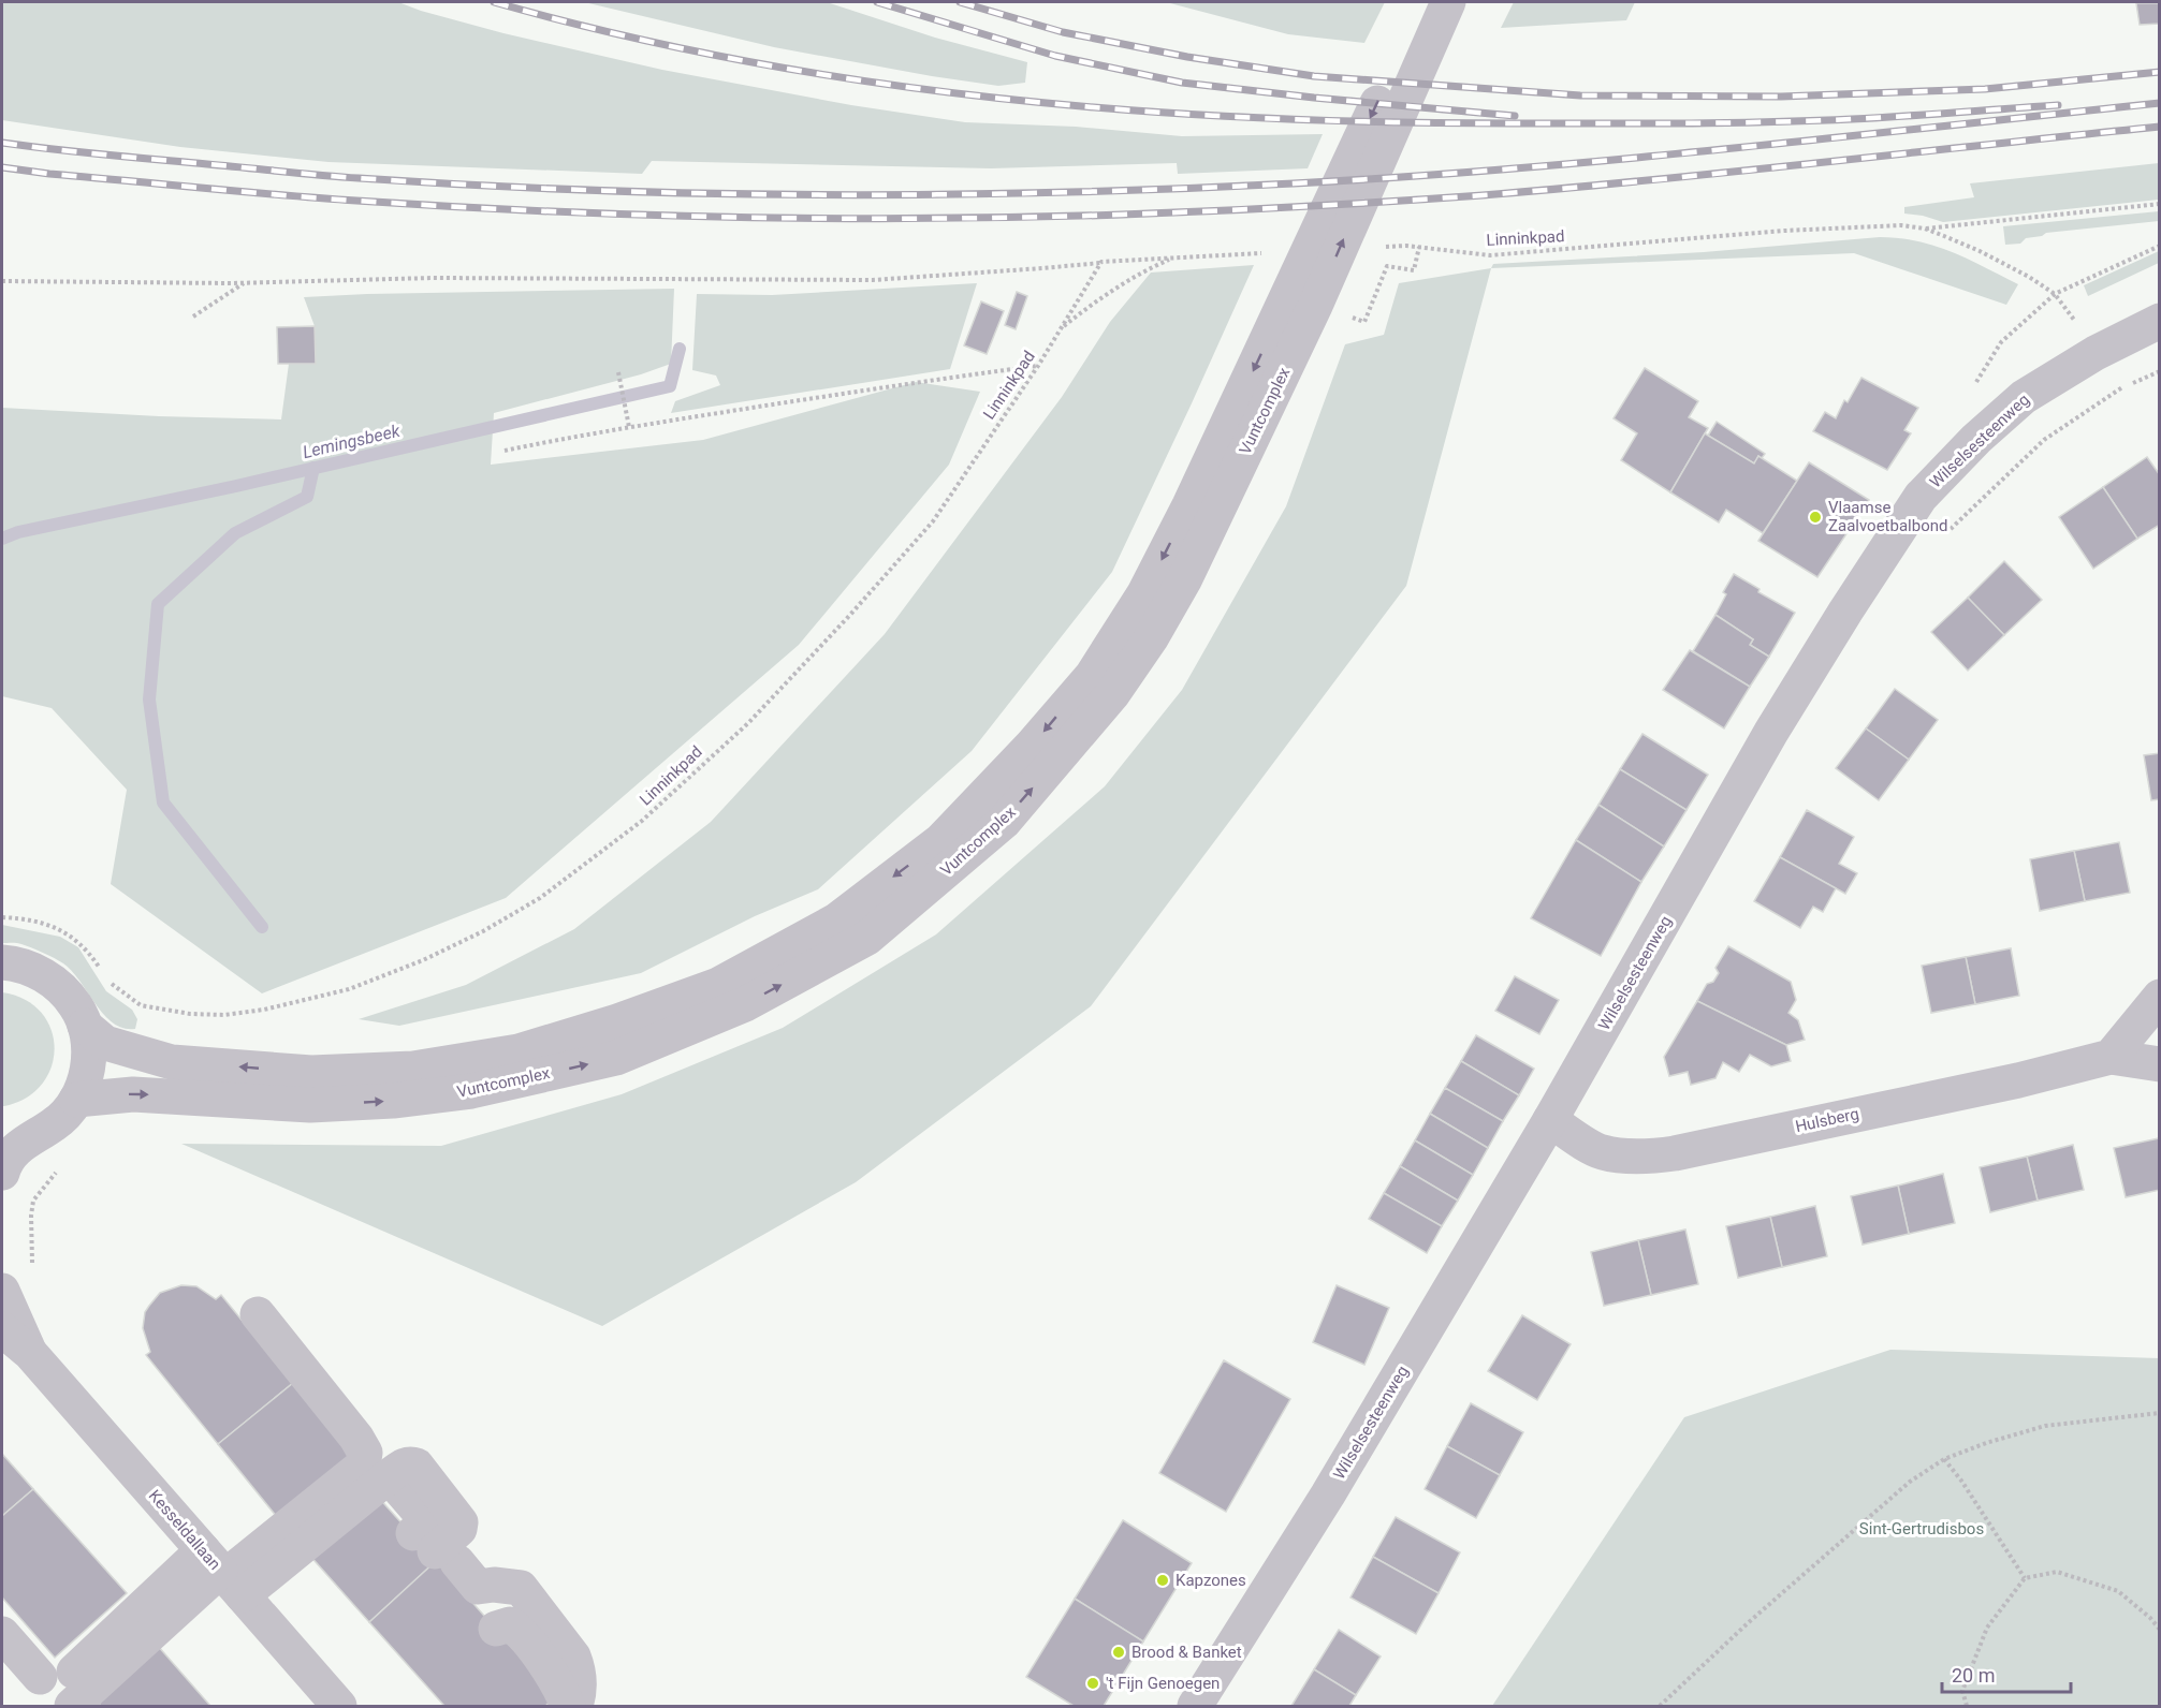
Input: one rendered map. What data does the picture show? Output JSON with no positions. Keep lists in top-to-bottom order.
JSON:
{
  "streets": {
    "street": [
      "Vuntcomplex",
      "Wilselsesteenweg",
      "Hulsberg",
      "Kesseldallaan"
    ],
    "path": ["Linninkpad"]
  },
  "crossings": [
    ["Wilselsesteenweg", "Hulsberg"]
  ],
  "water": ["Lemingsbeek"],
  "parks": ["Sint-Gertrudisbos"],
  "places": [
    "Vlaamse Zaalvoetbalbond",
    "Kapzones",
    "Brood & Banket",
    "'t Fijn Genoegen"
  ],
  "scale_bar": "20 m"
}
